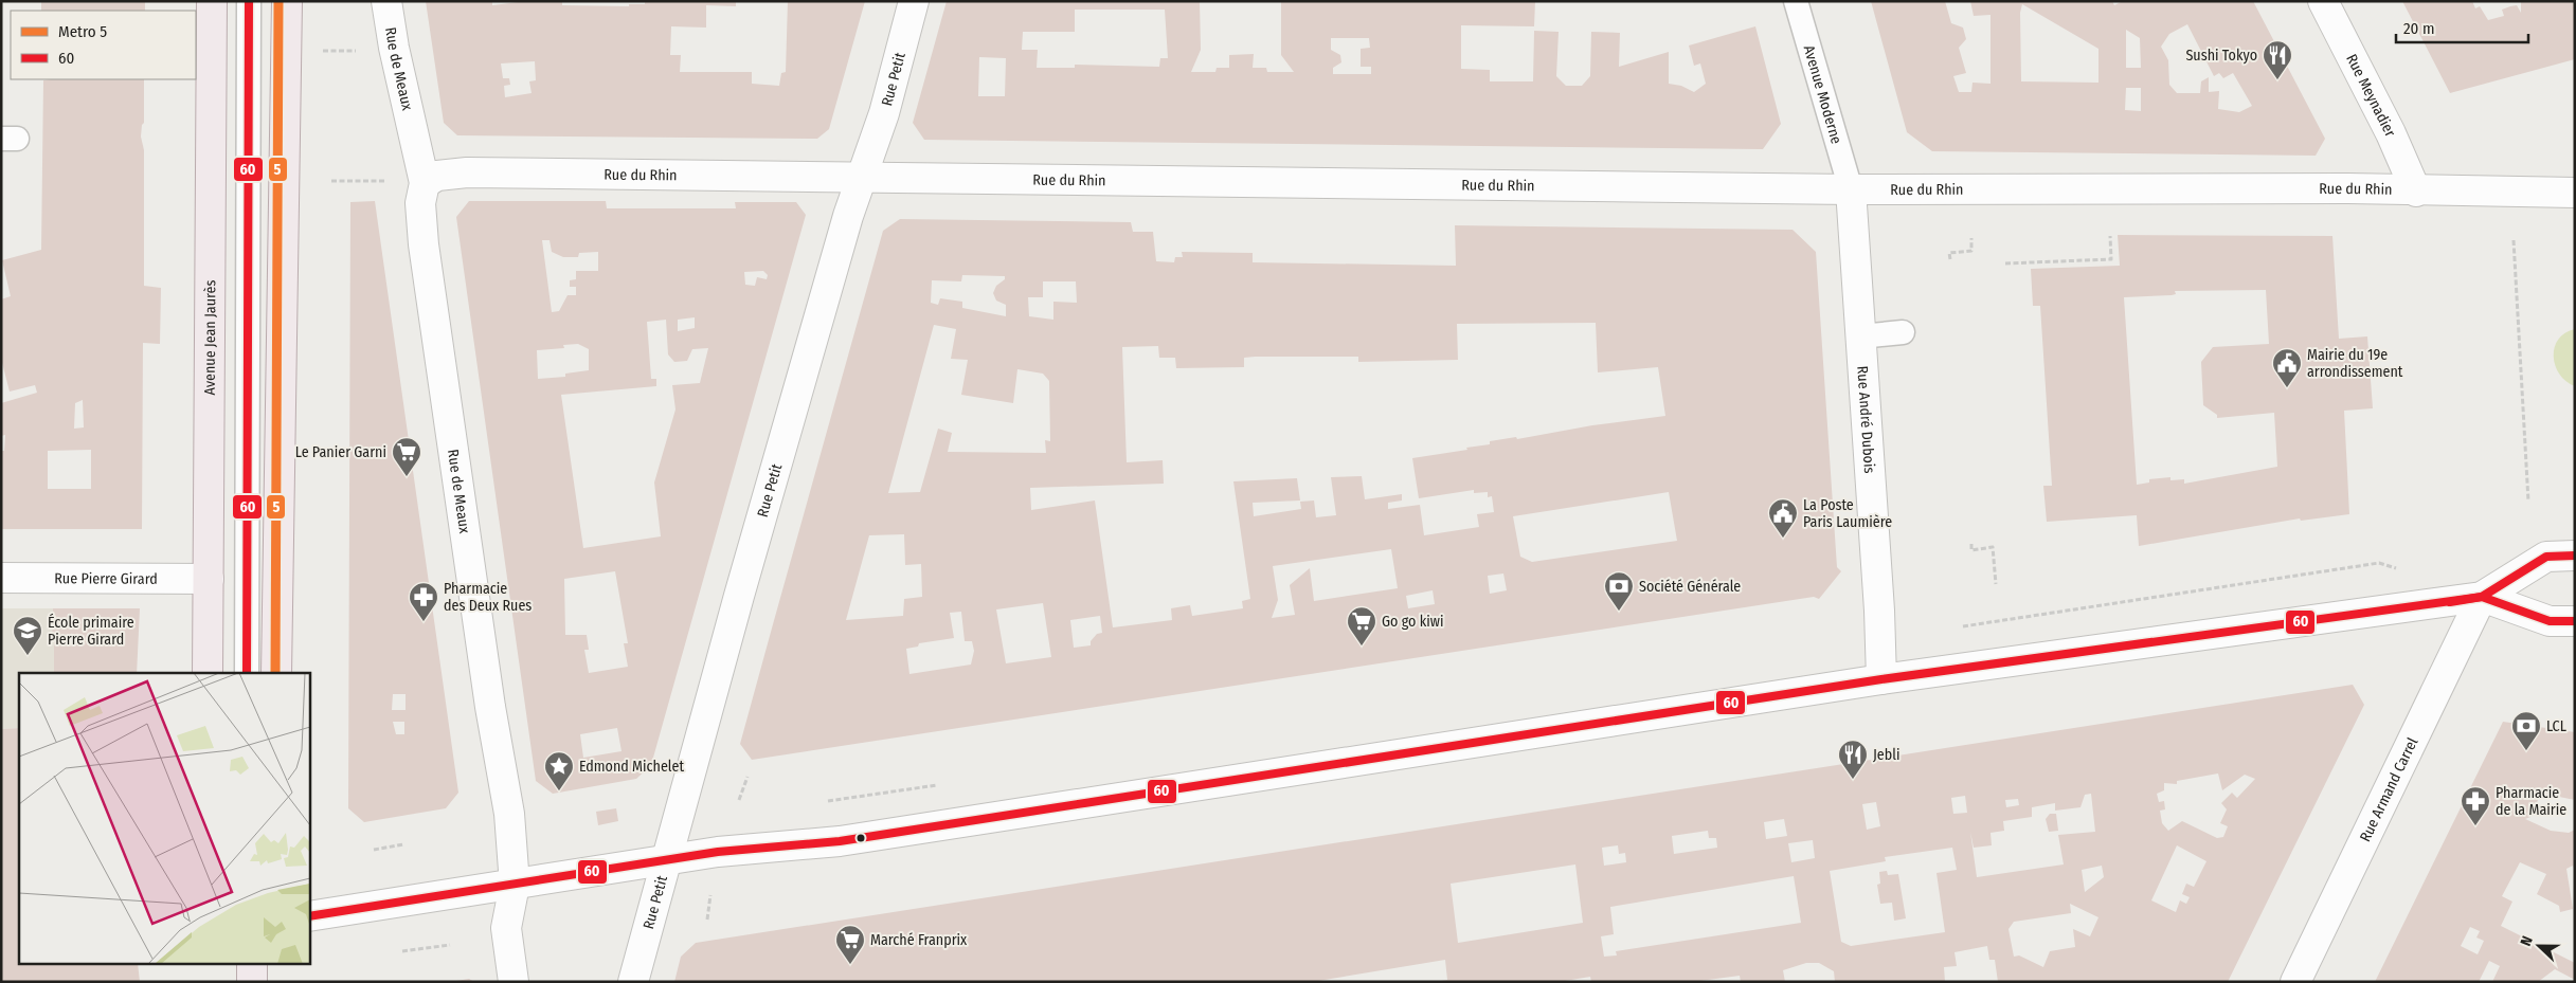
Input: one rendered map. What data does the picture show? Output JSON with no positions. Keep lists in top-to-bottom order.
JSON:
{
  "streets": {
    "main road": ["Avenue Jean Jaurès"],
    "street": [
      "Rue de Meaux",
      "Rue Petit",
      "Rue Meynadier",
      "Rue du Rhin",
      "Rue André Dubois",
      "Rue Pierre Girard",
      "Rue Armand Carrel"
    ],
    "lane": ["Avenue Moderne"]
  },
  "crossings": [
    ["Rue de Meaux", "Rue du Rhin"],
    ["Rue Petit", "Rue du Rhin"],
    ["Avenue Moderne", "Rue du Rhin"],
    ["Avenue Moderne", "Rue André Dubois"],
    ["Rue Meynadier", "Rue du Rhin"],
    ["Rue du Rhin", "Rue André Dubois"],
    ["Avenue Jean Jaurès", "Rue Pierre Girard"]
  ],
  "places": {
    "restaurant": ["Sushi Tokyo", "Jebli"],
    "public building": ["Mairie du 19e arrondissement", "La Poste Paris Laumière"],
    "supermarket": ["Le Panier Garni", "Go go kiwi", "Marché Franprix"],
    "bank": ["Société Générale", "LCL"],
    "pharmacy": ["Pharmacie des Deux Rues", "Pharmacie de la Mairie"],
    "school or university": ["École primaire Pierre Girard"],
    "place": ["Edmond Michelet"]
  },
  "lines": ["metro line 5", "transit line 60"],
  "legend": ["Metro 5", "60"],
  "scale_bar": "20 m",
  "north": "left"
}
